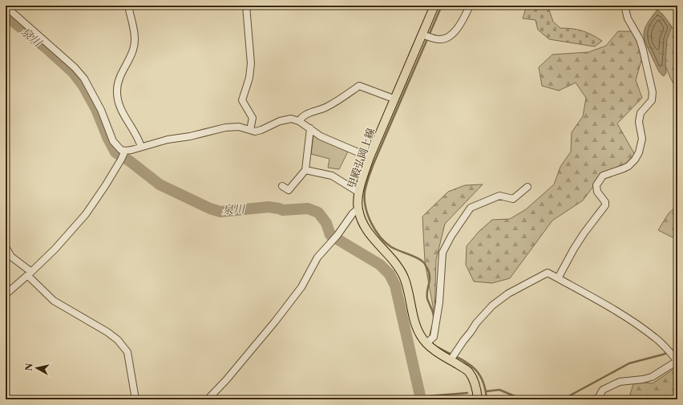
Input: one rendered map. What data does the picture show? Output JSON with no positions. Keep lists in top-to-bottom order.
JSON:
{
  "streets": {
    "main road": ["甲殿弘岡上線"]
  },
  "water": ["泉川"],
  "north": "left"
}
